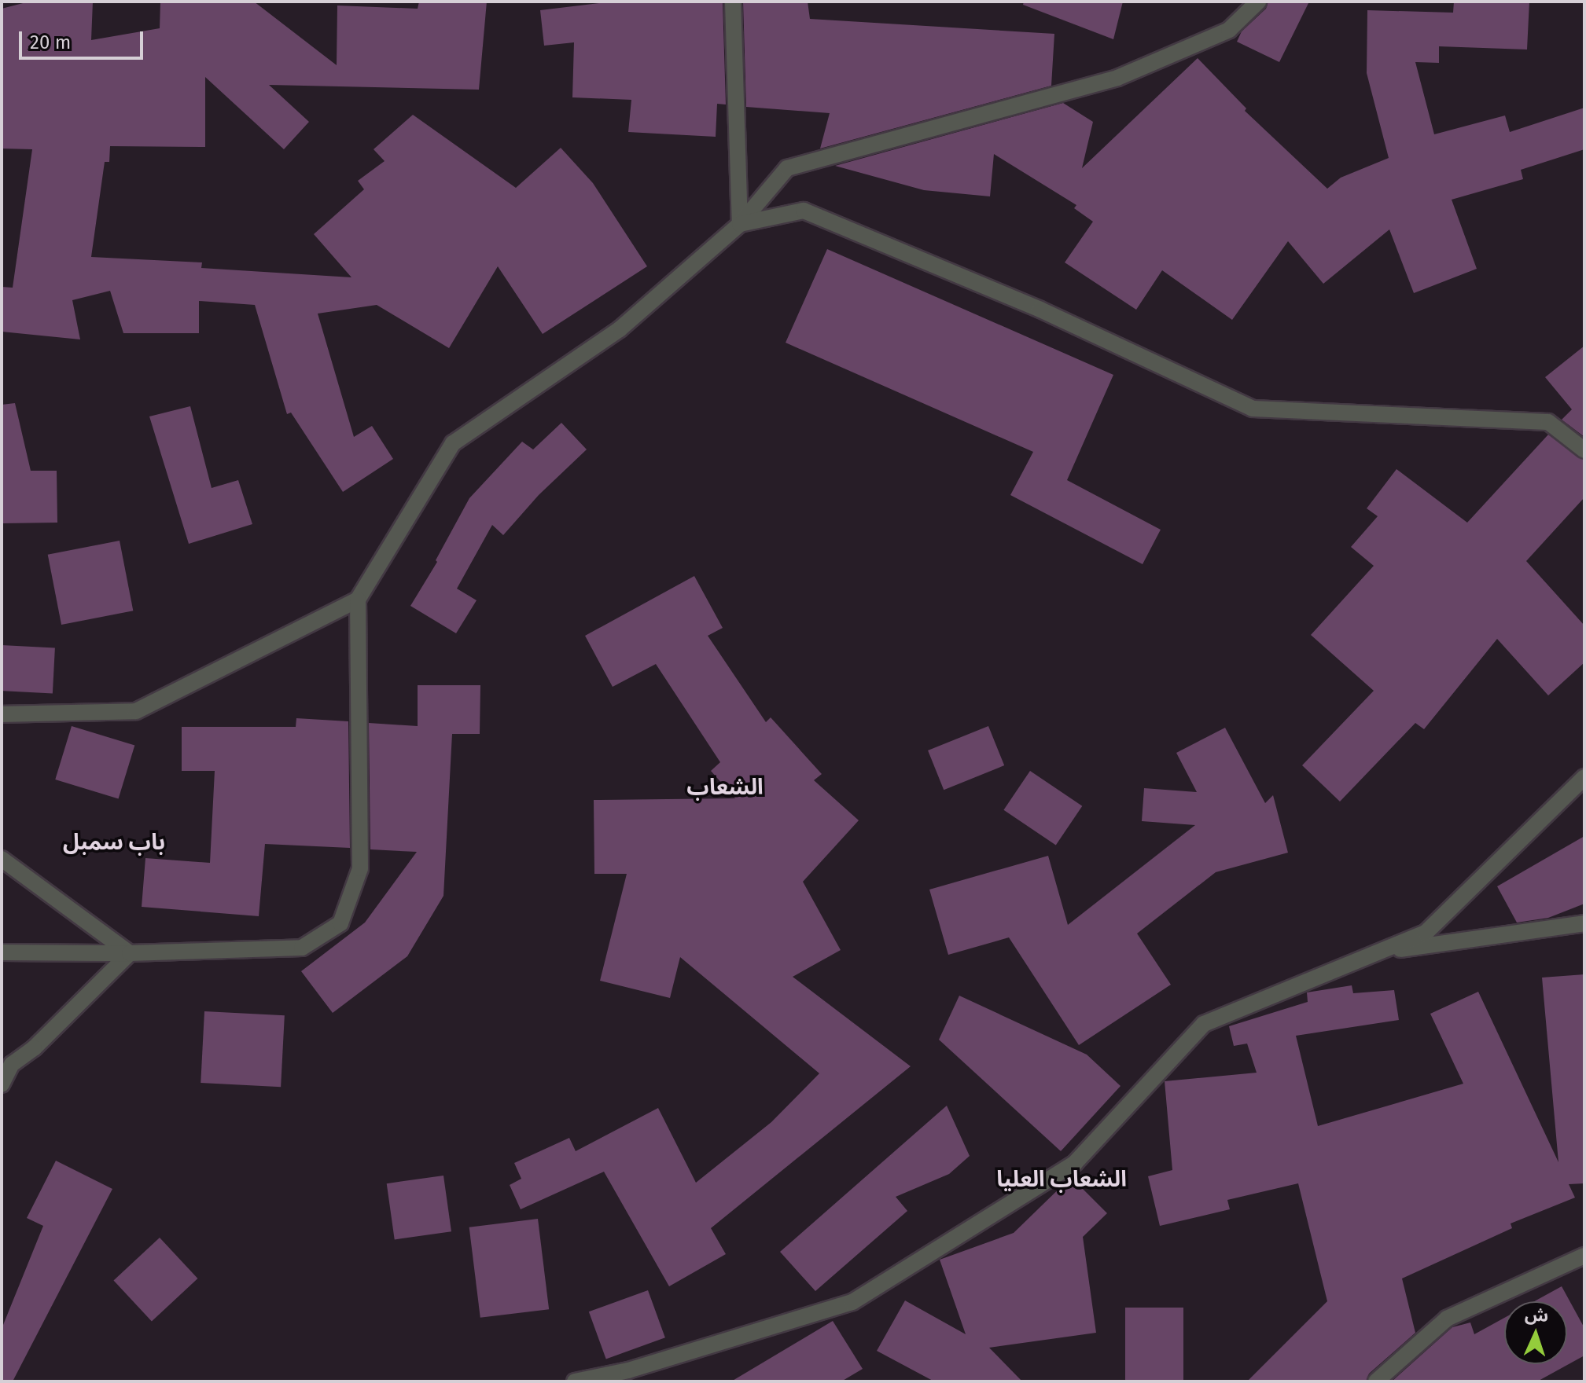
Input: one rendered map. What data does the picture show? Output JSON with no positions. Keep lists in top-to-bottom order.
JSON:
{
  "districts": ["الشعاب", "باب سمبل", "الشعاب العليا"],
  "scale_bar": "20 m",
  "north": "top"
}
